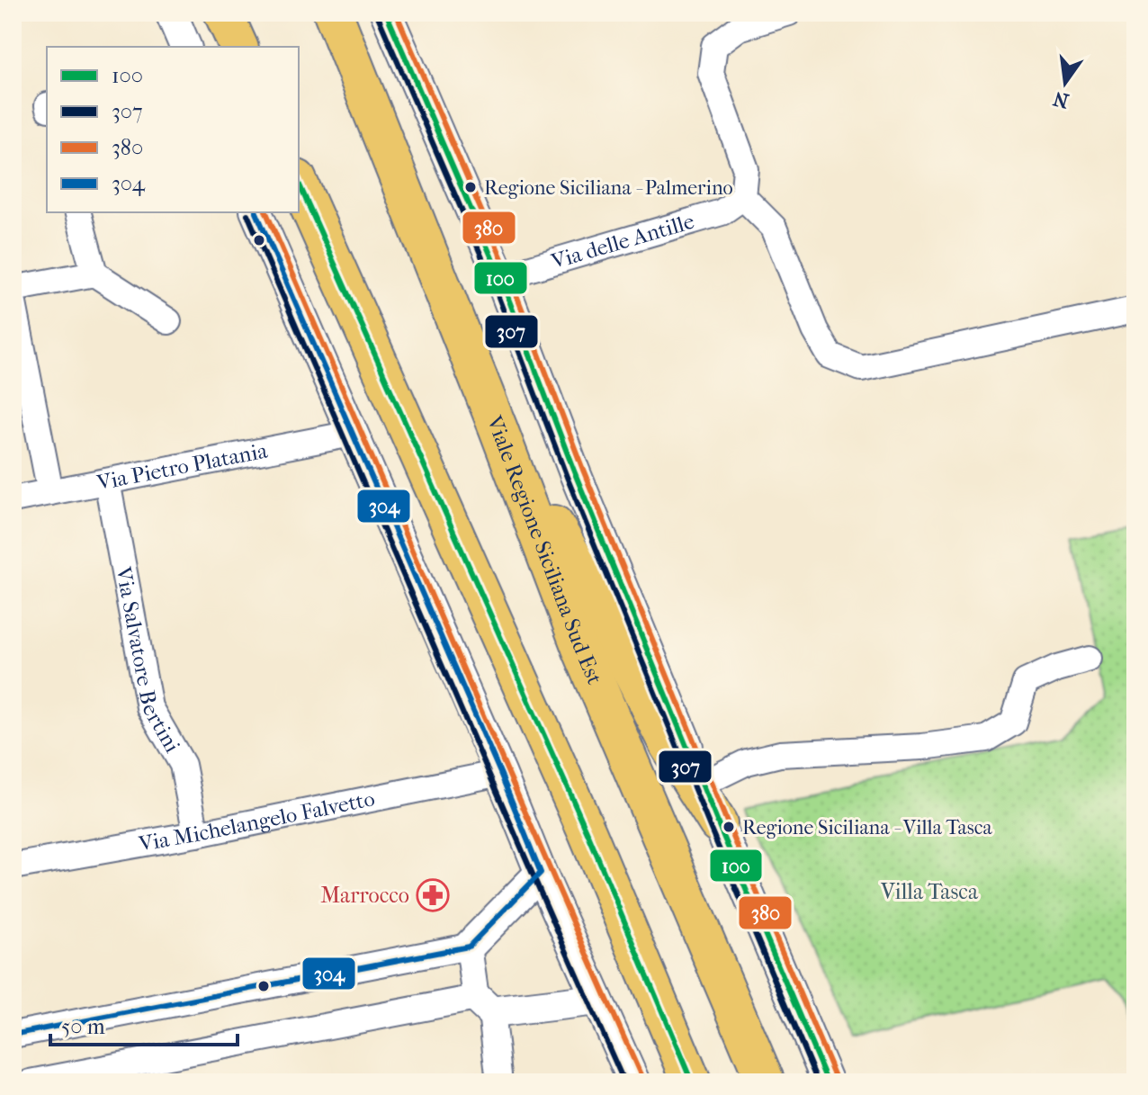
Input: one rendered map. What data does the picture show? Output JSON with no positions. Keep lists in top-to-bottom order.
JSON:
{
  "streets": {
    "main road": ["Viale Regione Siciliana Sud Est"],
    "street": [
      "Via delle Antille",
      "Via Pietro Platania",
      "Via Salvatore Bertini",
      "Via Michelangelo Falvetto"
    ]
  },
  "crossings": [
    ["Via Pietro Platania", "Via Salvatore Bertini"],
    ["Via Salvatore Bertini", "Via Michelangelo Falvetto"]
  ],
  "parks": ["Villa Tasca"],
  "places": {
    "other": ["Regione Siciliana - Palmerino", "Regione Siciliana - Villa Tasca"],
    "pharmacy": ["Marrocco"]
  },
  "lines": [
    "transit line 100",
    "transit line 380",
    "transit line 307",
    "transit line 304"
  ],
  "legend": [
    "100",
    "307",
    "380",
    "304"
  ],
  "scale_bar": "50 m",
  "north": "bottom"
}
